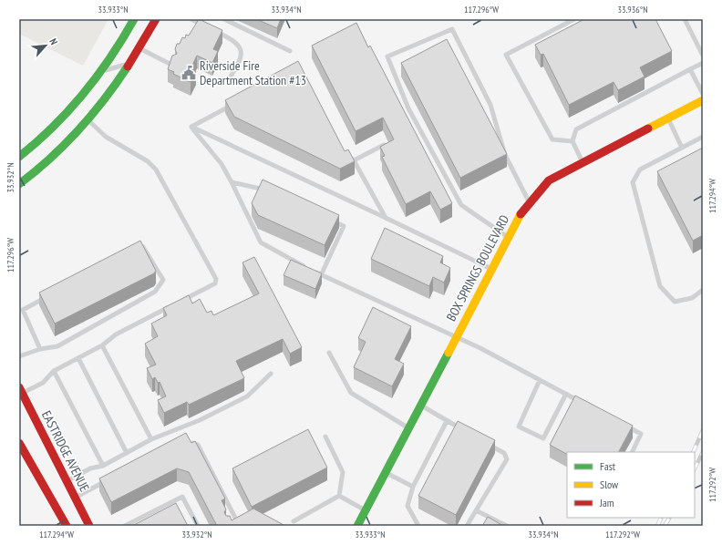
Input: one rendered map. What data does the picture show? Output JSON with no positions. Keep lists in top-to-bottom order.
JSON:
{
  "streets": {
    "main road": ["BOX SPRINGS BOULEVARD", "EASTRIDGE AVENUE"]
  },
  "places": {
    "public building": ["Riverside Fire Department Station #13"]
  },
  "legend": ["Fast", "Slow", "Jam"],
  "north": "top right",
  "coordinates": [
    "33.933°N",
    "33.934°N",
    "117.296°W",
    "33.936°N",
    "33.932°N",
    "117.294°W",
    "117.292°W"
  ]
}
